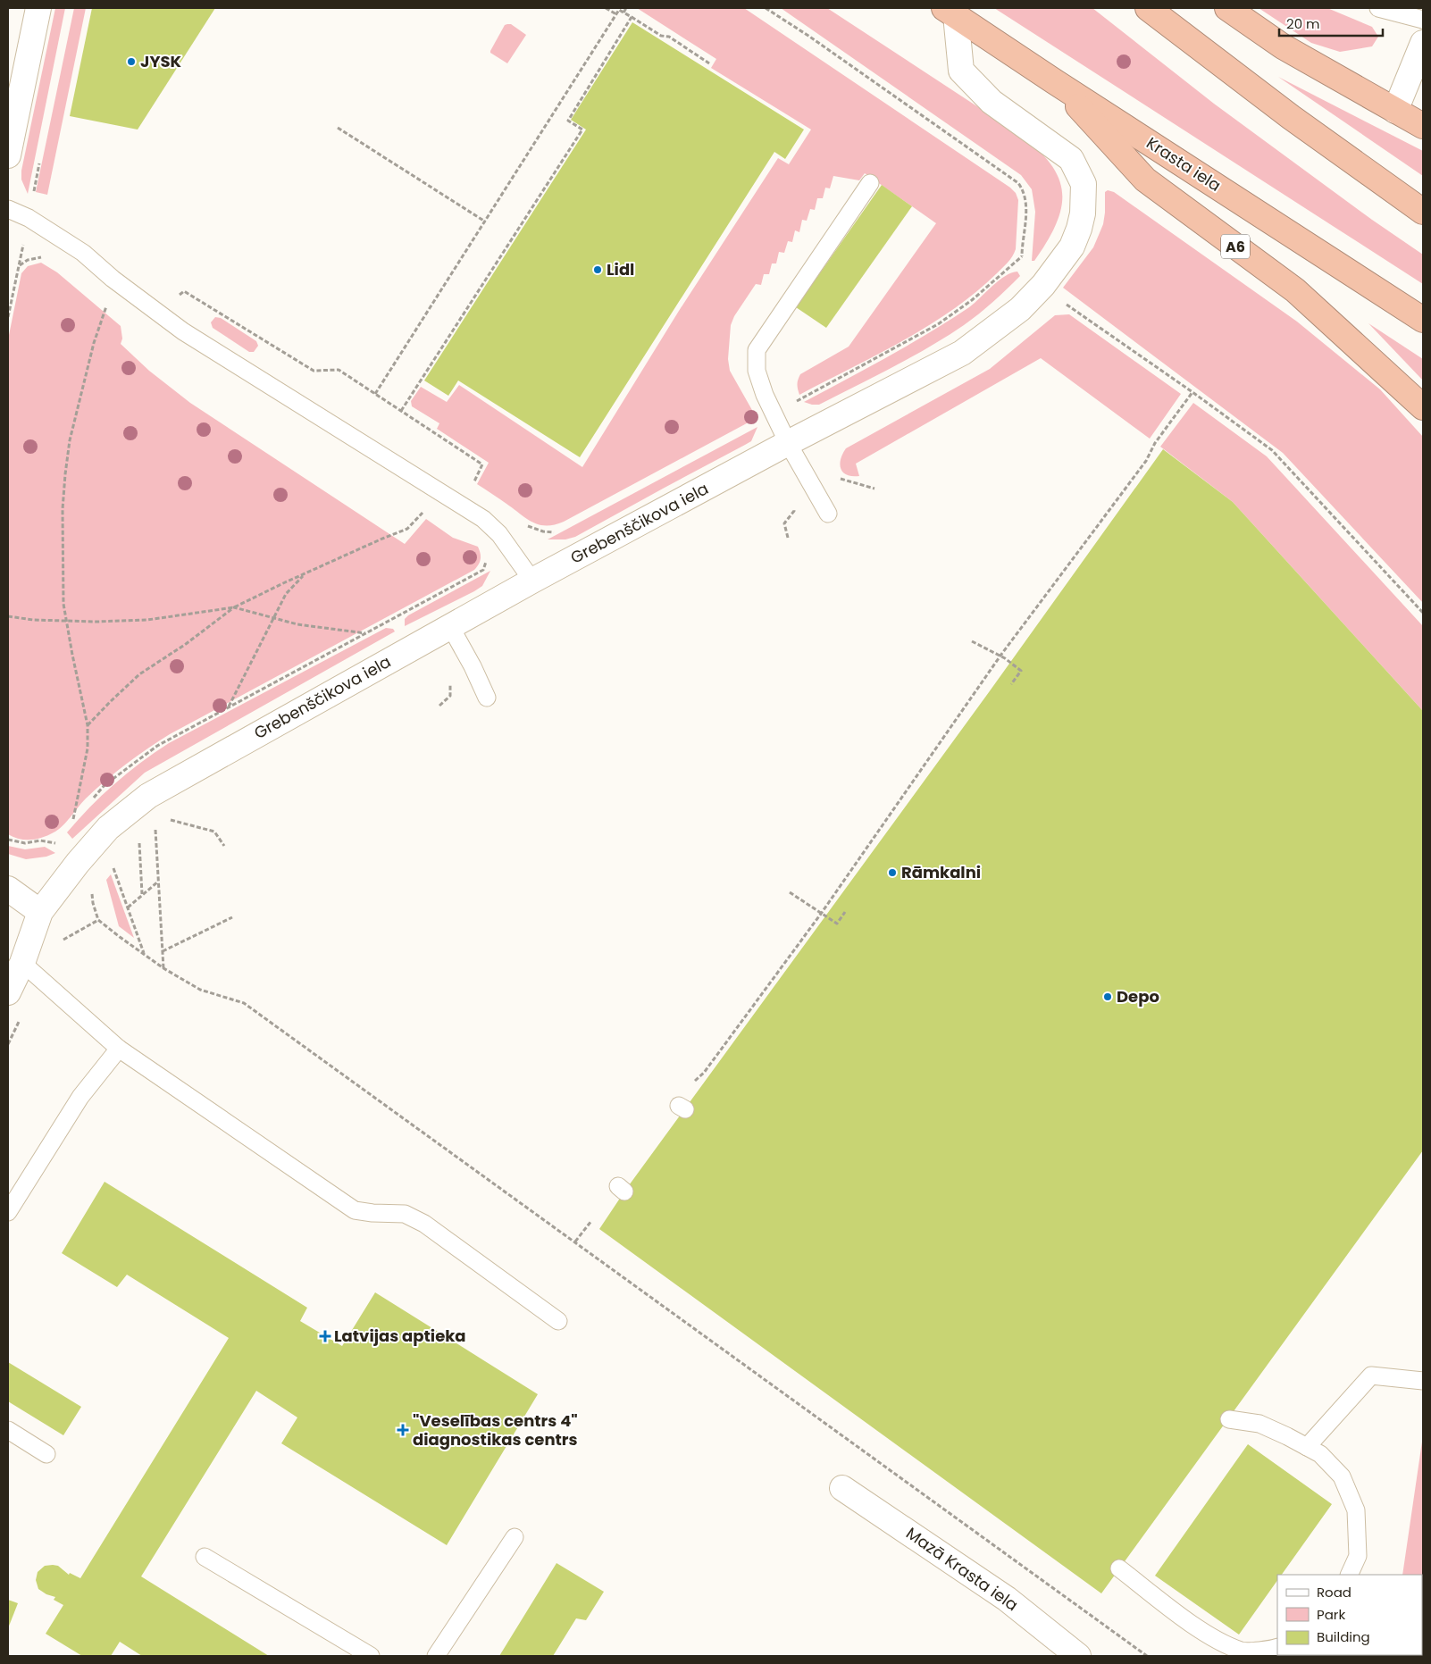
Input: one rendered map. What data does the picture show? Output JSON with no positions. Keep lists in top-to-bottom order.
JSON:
{
  "streets": {
    "highway": ["Krasta iela", "A6"],
    "street": ["Grebenščikova iela", "Mazā Krasta iela"]
  },
  "crossings": [
    ["Krasta iela", "A6"],
    ["Krasta iela", "Grebenščikova iela"]
  ],
  "places": {
    "other": [
      "JYSK",
      "Lidl",
      "Rāmkalni",
      "Depo"
    ],
    "health": ["Latvijas aptieka", "\"Veselības centrs 4\" diagnostikas centrs"]
  },
  "legend": ["Road", "Park", "Building"],
  "scale_bar": "20 m"
}
